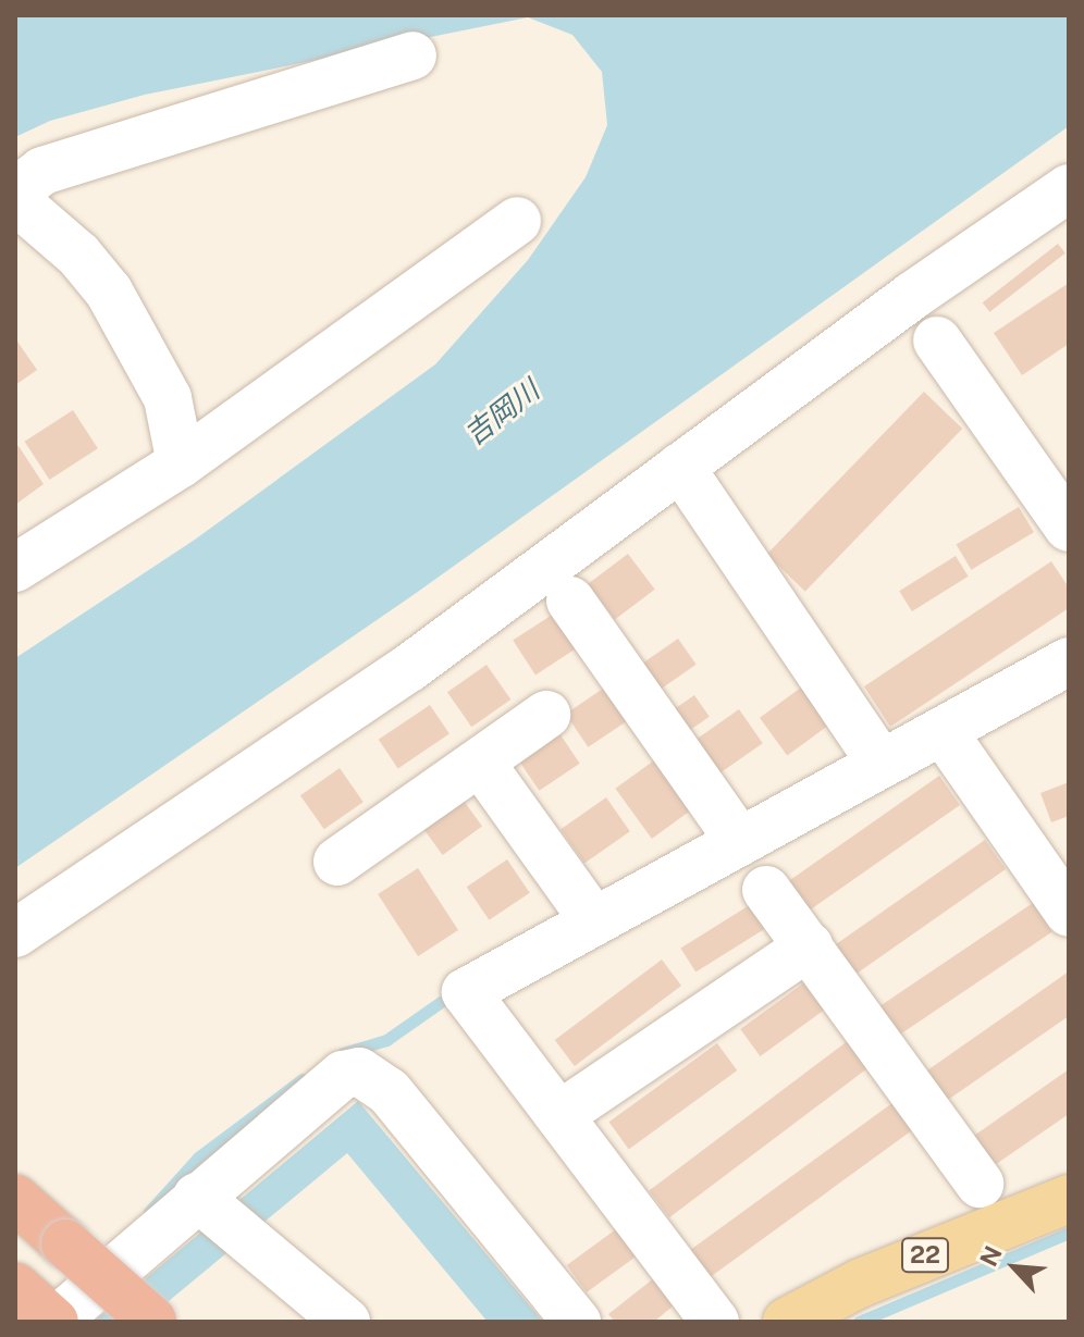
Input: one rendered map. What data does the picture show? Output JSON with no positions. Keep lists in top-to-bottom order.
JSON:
{
  "streets": {
    "main road": ["22"]
  },
  "water": ["吉岡川"],
  "north": "top left"
}
